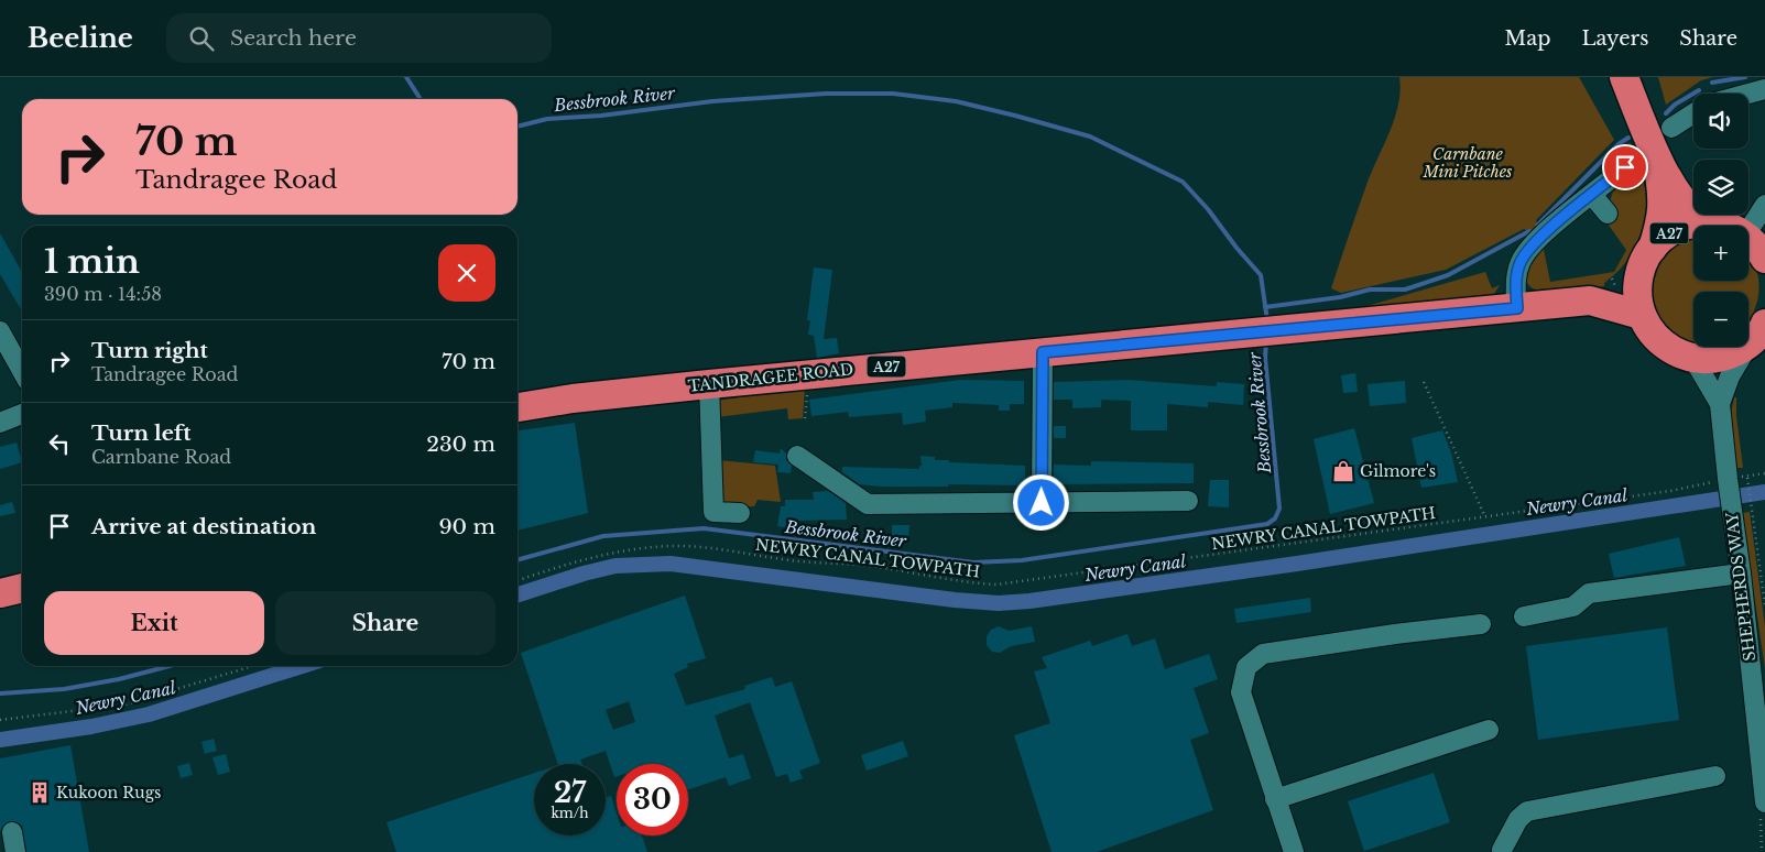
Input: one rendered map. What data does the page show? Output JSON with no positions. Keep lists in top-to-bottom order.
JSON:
{
  "streets": {
    "highway": ["A27", "TANDRAGEE ROAD"],
    "street": ["SHEPHERDS WAY"],
    "path": ["NEWRY CANAL TOWPATH"]
  },
  "crossings": [
    ["A27", "TANDRAGEE ROAD"],
    ["A27", "SHEPHERDS WAY"],
    ["NEWRY CANAL TOWPATH", "SHEPHERDS WAY"]
  ],
  "water": ["Bessbrook River", "Newry Canal"],
  "parks": ["Carnbane Mini Pitches"],
  "places": {
    "shop": ["Gilmore's"],
    "building": ["Kukoon Rugs"]
  },
  "page": {
    "header": "Beeline",
    "search": "Search here",
    "nav": ["Map", "Layers", "Share"],
    "map_buttons": ["+", "−"],
    "turn": ["70 m", "Tandragee Road"],
    "heading": ["1 min", "390 m · 14:58"],
    "list": [
      {
        "name": "Turn right",
        "note": "Tandragee Road",
        "value": "70 m"
      },
      {
        "name": "Turn left",
        "note": "Carnbane Road",
        "value": "230 m"
      },
      {
        "name": "Arrive at destination",
        "value": "90 m"
      }
    ],
    "buttons": ["Exit", "Share"],
    "speed": "27 km/h",
    "limit": "30"
  }
}
